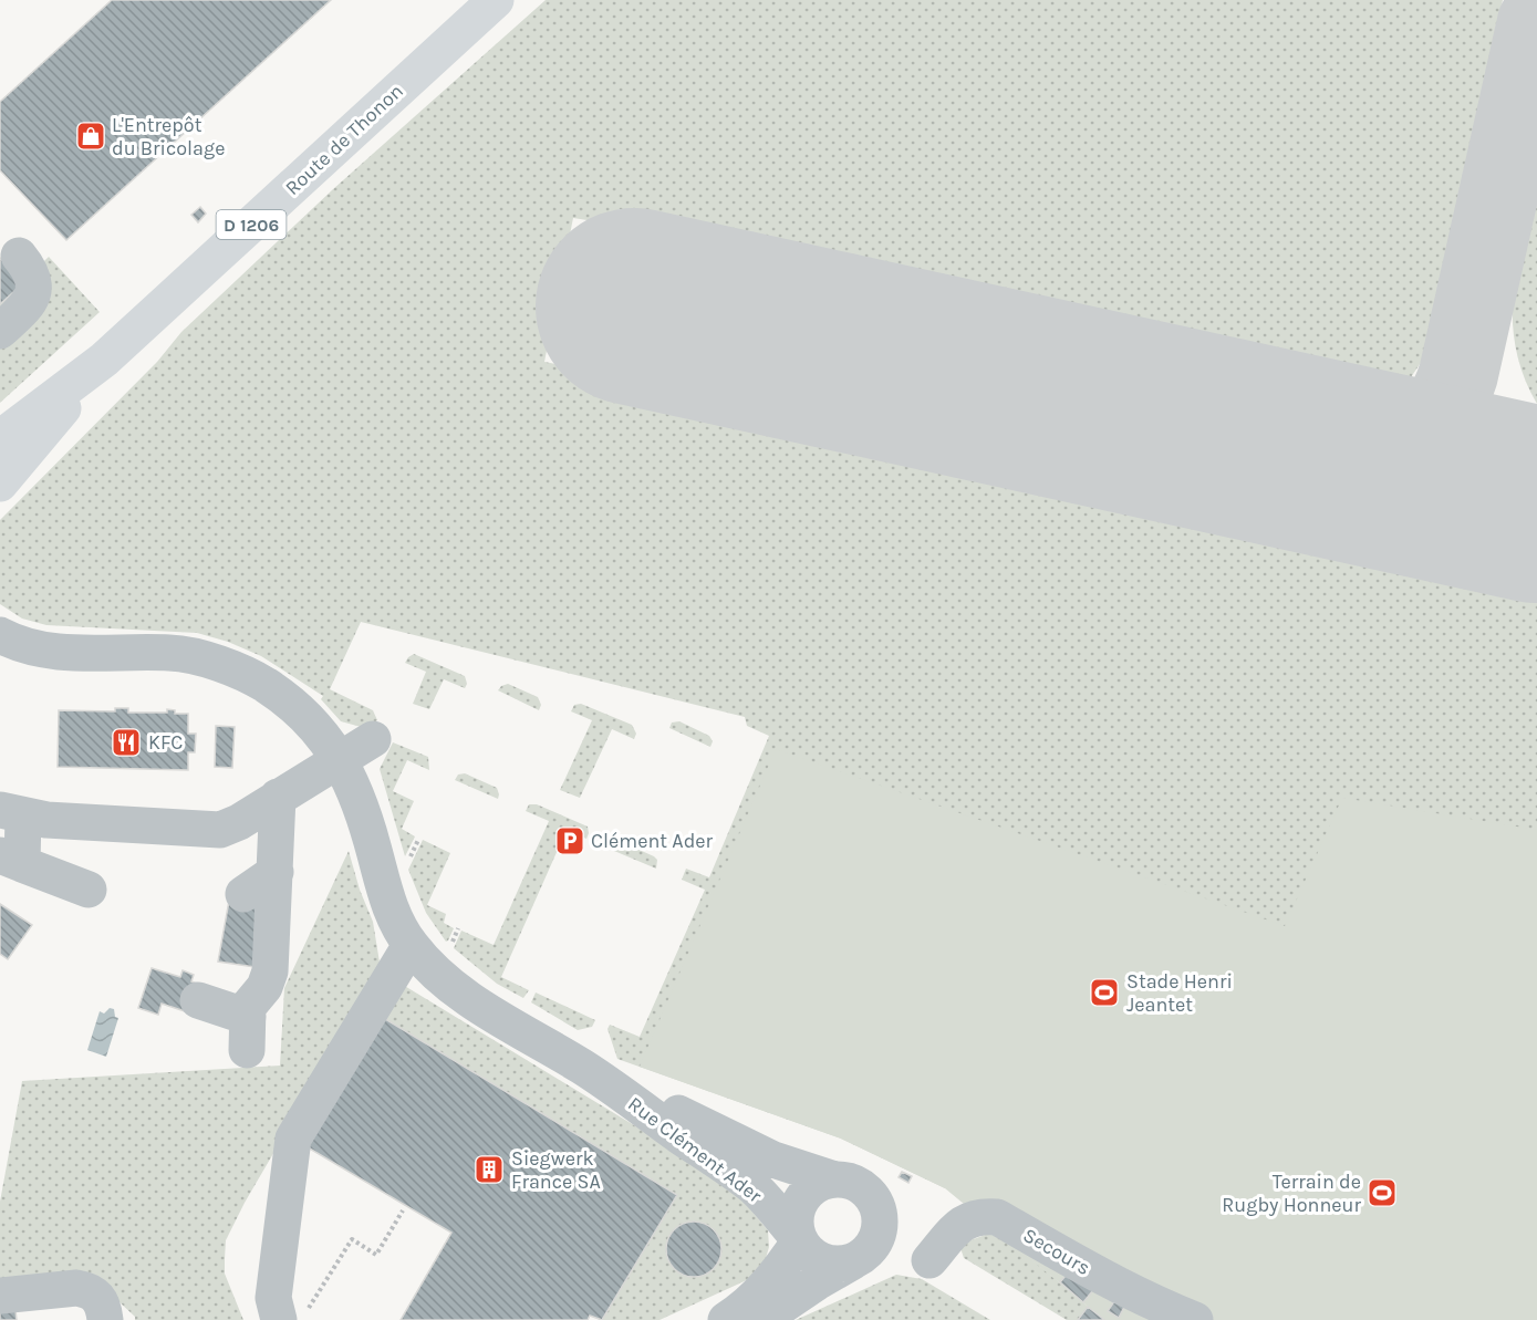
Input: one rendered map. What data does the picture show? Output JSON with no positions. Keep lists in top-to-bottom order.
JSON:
{
  "streets": {
    "main road": ["Route de Thonon", "D 1206"],
    "street": ["Rue Clément Ader", "Secours"]
  },
  "places": {
    "shop": ["L'Entrepôt du Bricolage"],
    "restaurant": ["KFC"],
    "parking": ["Clément Ader"],
    "sports": ["Stade Henri Jeantet", "Terrain de Rugby Honneur"],
    "building": ["Siegwerk France SA"]
  }
}
